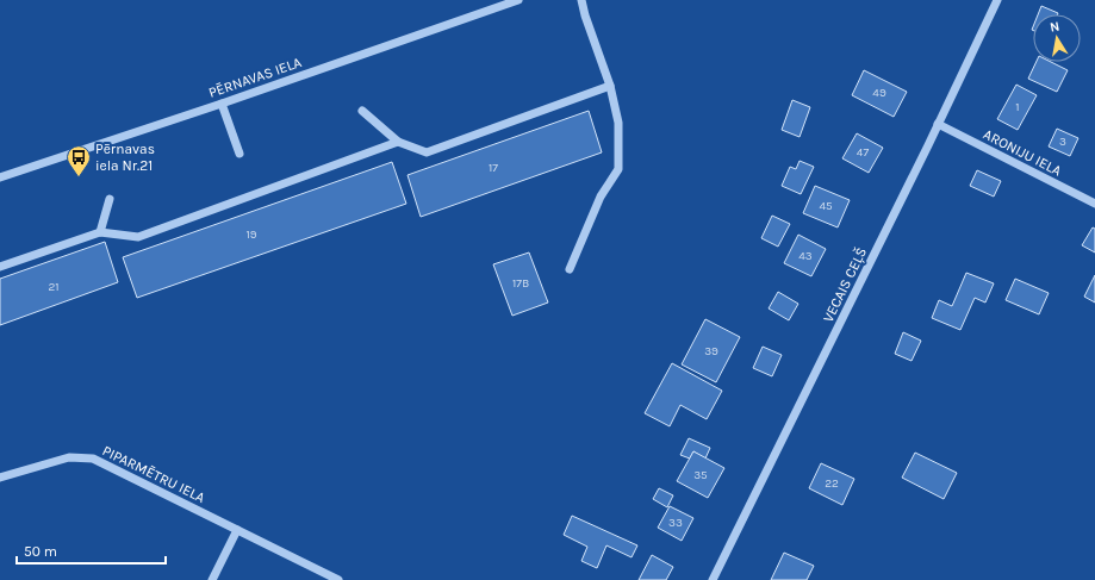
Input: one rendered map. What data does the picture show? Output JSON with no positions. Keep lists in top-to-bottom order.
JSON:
{
  "streets": {
    "street": [
      "PĒRNAVAS IELA",
      "ARONIJU IELA",
      "VECAIS CEĻŠ",
      "PIPARMĒTRU IELA"
    ]
  },
  "crossings": [
    ["ARONIJU IELA", "VECAIS CEĻŠ"]
  ],
  "places": {
    "bus stop": ["Pērnavas iela Nr.21"]
  },
  "house_numbers": [
    "49",
    "1",
    "3",
    "47",
    "17",
    "45",
    "19",
    "43",
    "17B",
    "21",
    "39",
    "35",
    "22",
    "33"
  ],
  "scale_bar": "50 m",
  "north": "top"
}
